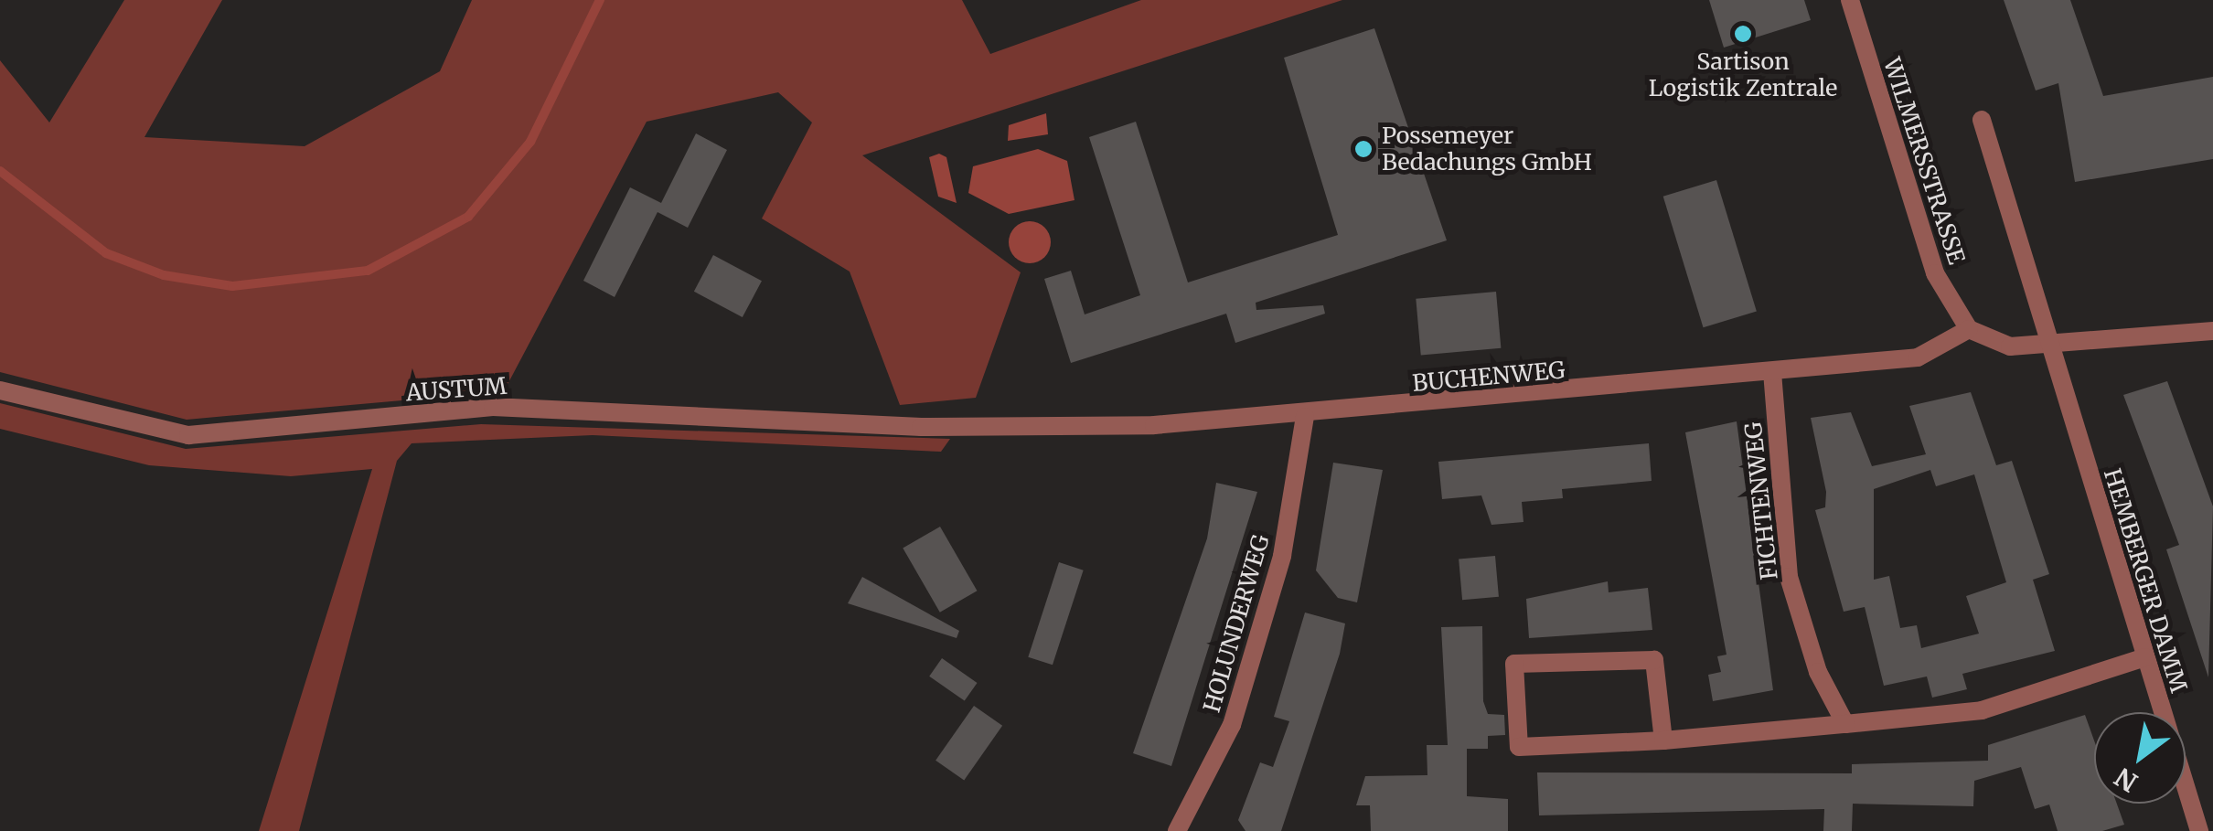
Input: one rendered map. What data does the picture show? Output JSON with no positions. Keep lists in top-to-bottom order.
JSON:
{
  "streets": {
    "street": [
      "WILMERSSTRASSE",
      "BUCHENWEG",
      "AUSTUM",
      "FICHTENWEG",
      "HEMBERGER DAMM",
      "HOLUNDERWEG"
    ]
  },
  "crossings": [
    ["WILMERSSTRASSE", "BUCHENWEG"],
    ["BUCHENWEG", "AUSTUM"],
    ["BUCHENWEG", "FICHTENWEG"],
    ["BUCHENWEG", "HOLUNDERWEG"]
  ],
  "places": ["Sartison Logistik Zentrale", "Possemeyer Bedachungs GmbH"],
  "north": "bottom left"
}
